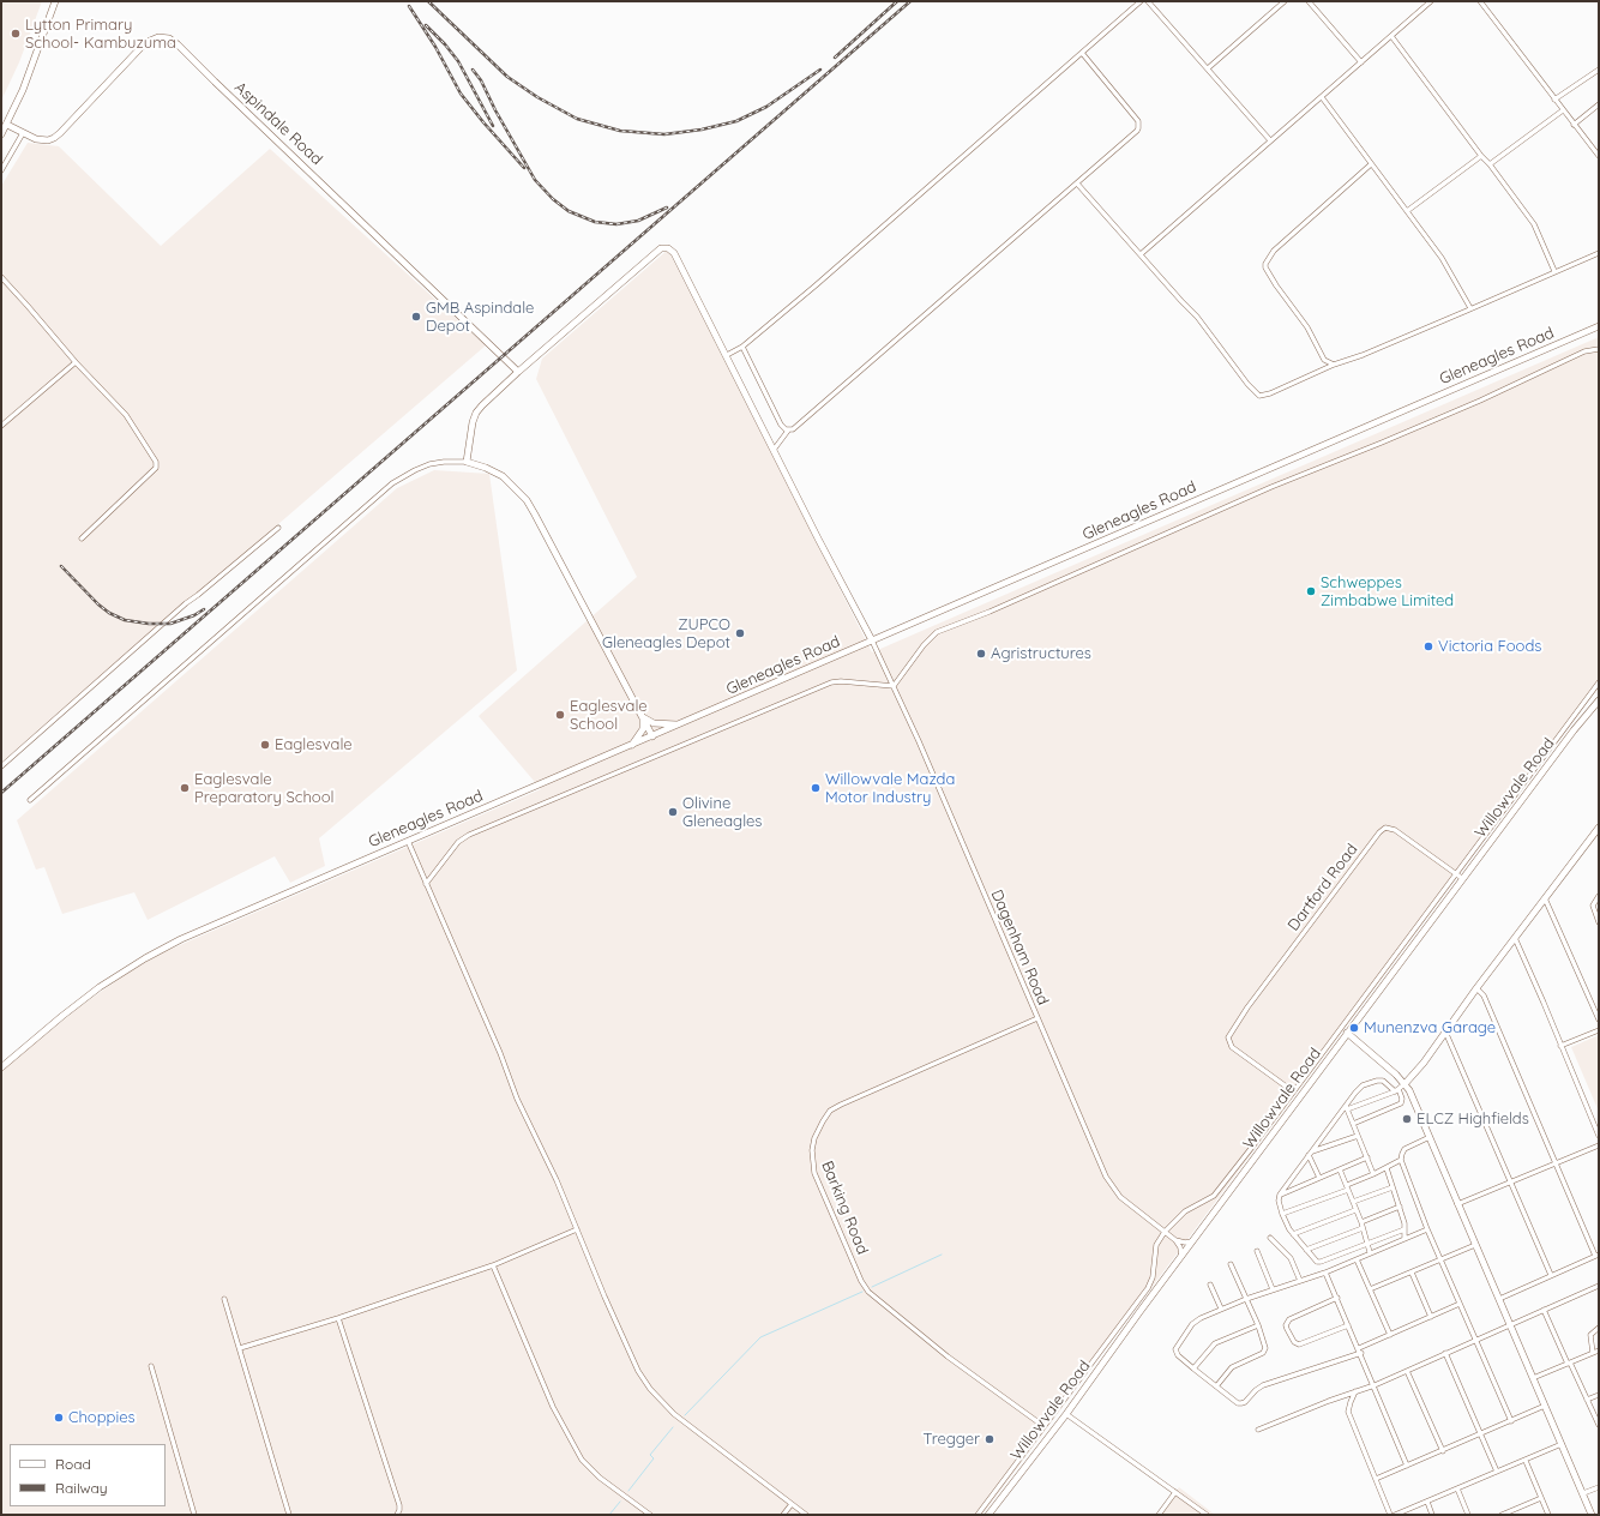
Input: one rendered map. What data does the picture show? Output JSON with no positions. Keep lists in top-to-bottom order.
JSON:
{
  "streets": {
    "street": [
      "Aspindale Road",
      "Gleneagles Road",
      "Willowvale Road",
      "Dartford Road",
      "Dagenham Road",
      "Barking Road"
    ]
  },
  "crossings": [
    ["Gleneagles Road", "Dagenham Road"],
    ["Willowvale Road", "Dartford Road"],
    ["Dagenham Road", "Barking Road"]
  ],
  "places": [
    "Lytton Primary School- Kambuzuma",
    "GMB Aspindale Depot",
    "Schweppes Zimbabwe Limited",
    "ZUPCO Gleneagles Depot",
    "Victoria Foods",
    "Agristructures",
    "Eaglesvale School",
    "Eaglesvale",
    "Eaglesvale Preparatory School",
    "Willowvale Mazda Motor Industry",
    "Olivine Gleneagles",
    "Munenzva Garage",
    "ELCZ Highfields",
    "Choppies",
    "Tregger"
  ],
  "legend": ["Road", "Railway"]
}
